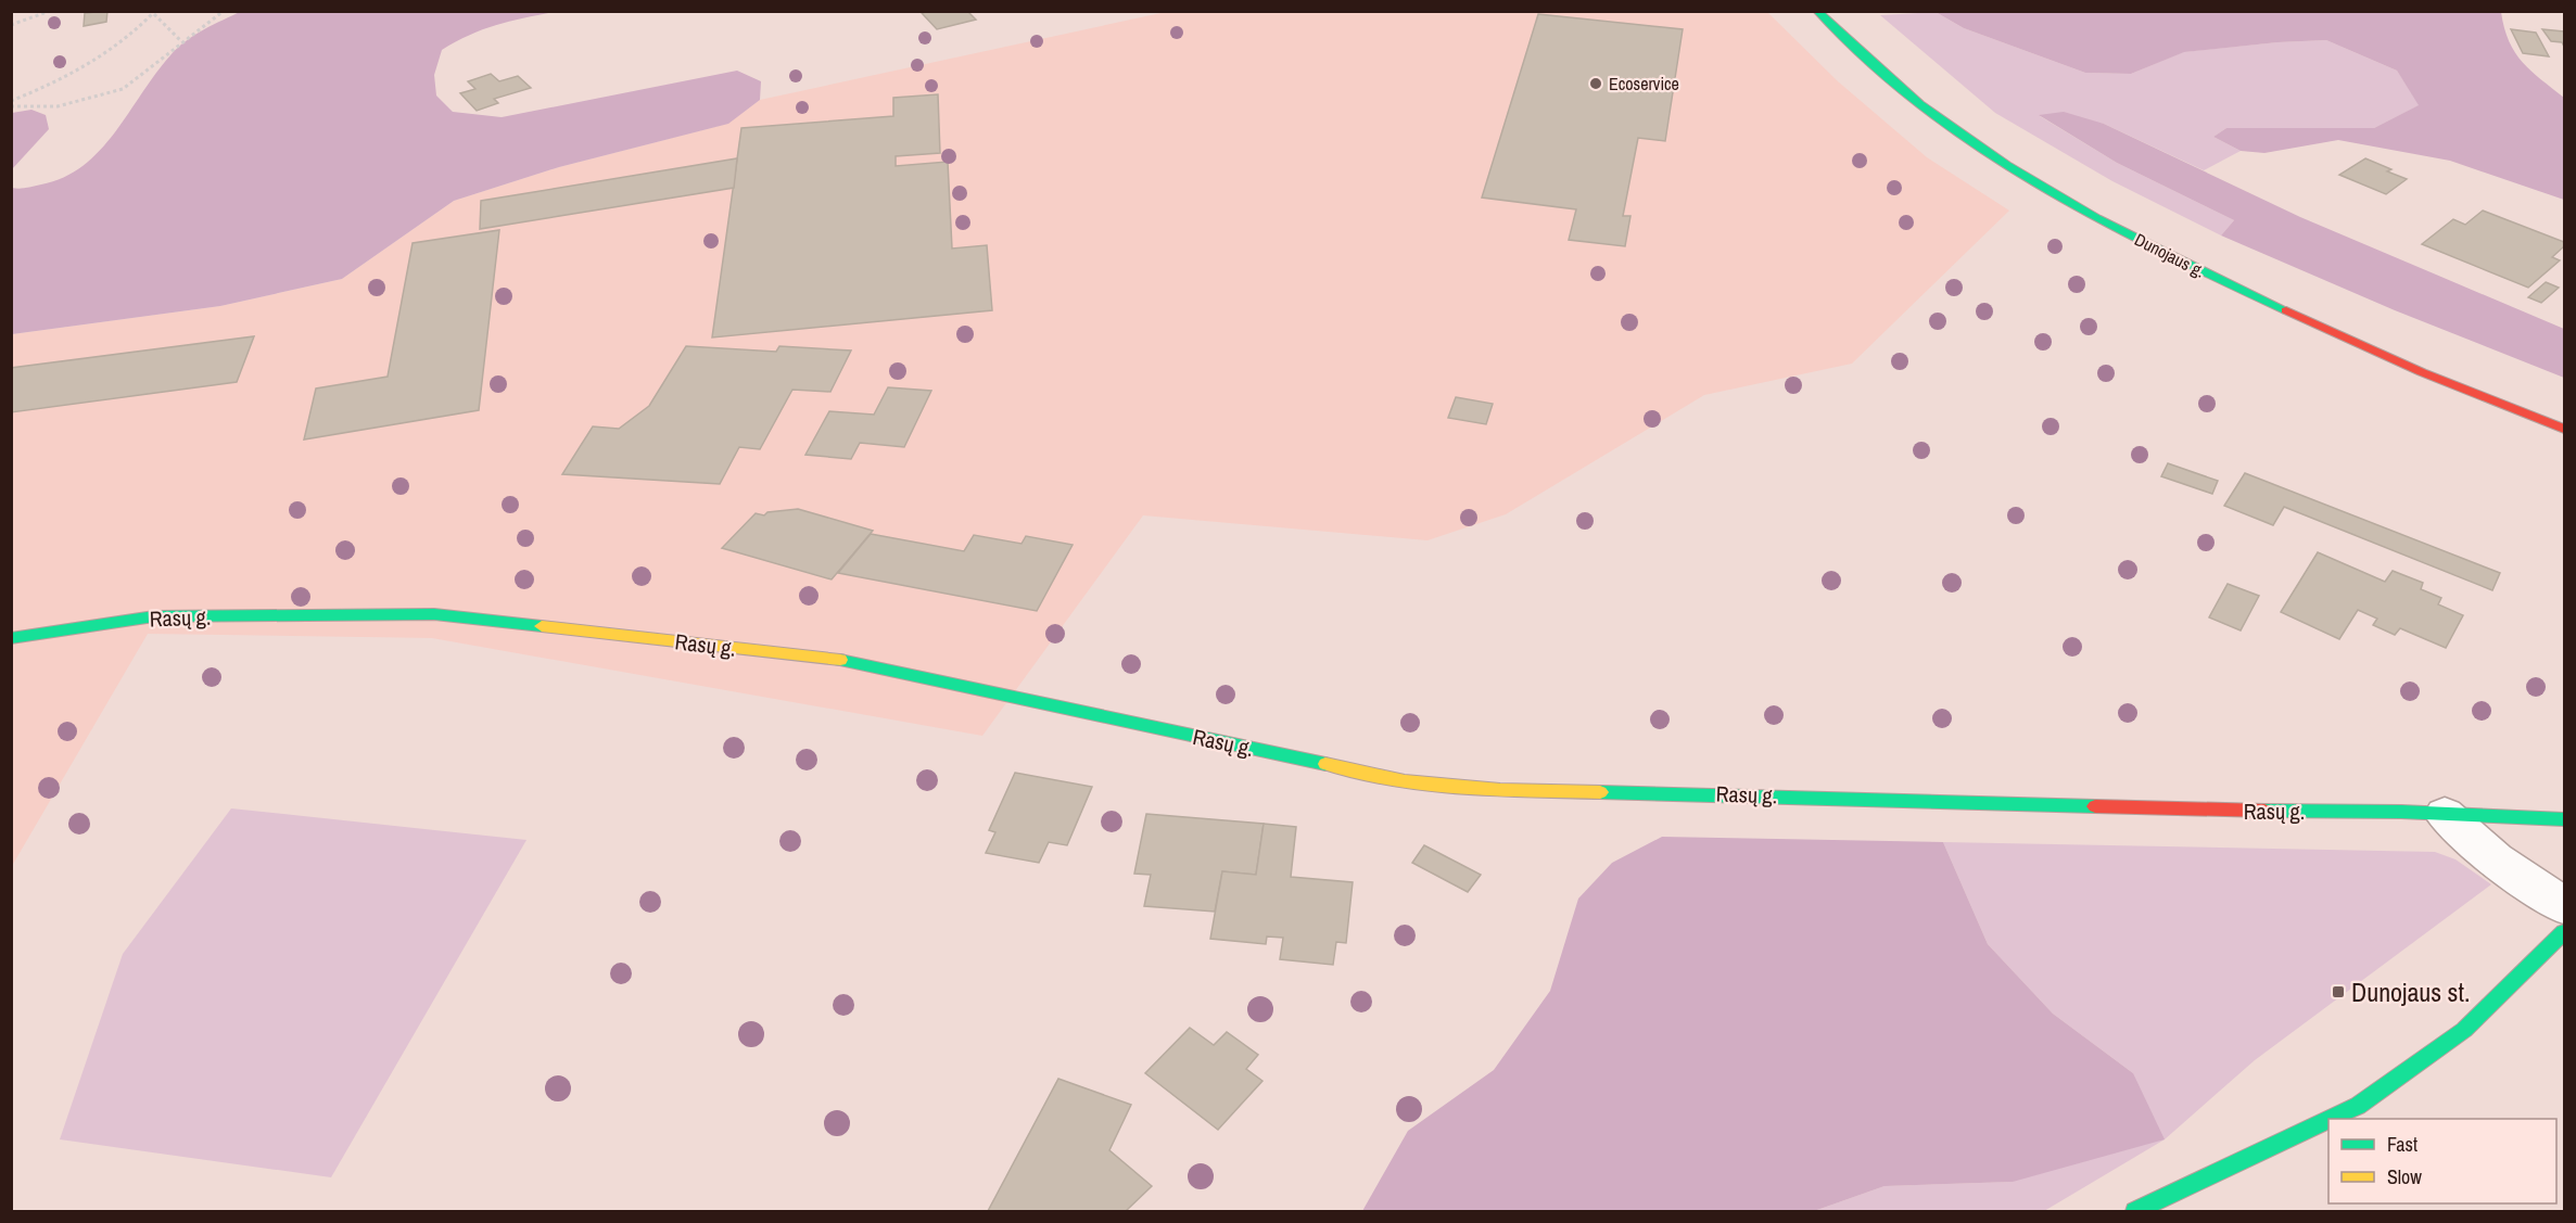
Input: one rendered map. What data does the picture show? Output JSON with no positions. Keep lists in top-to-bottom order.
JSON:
{
  "streets": {
    "street": ["Dunojaus g.", "Rasų g."]
  },
  "places": {
    "other": ["Ecoservice"],
    "transit": ["Dunojaus st."]
  },
  "legend": ["Fast", "Slow"]
}
